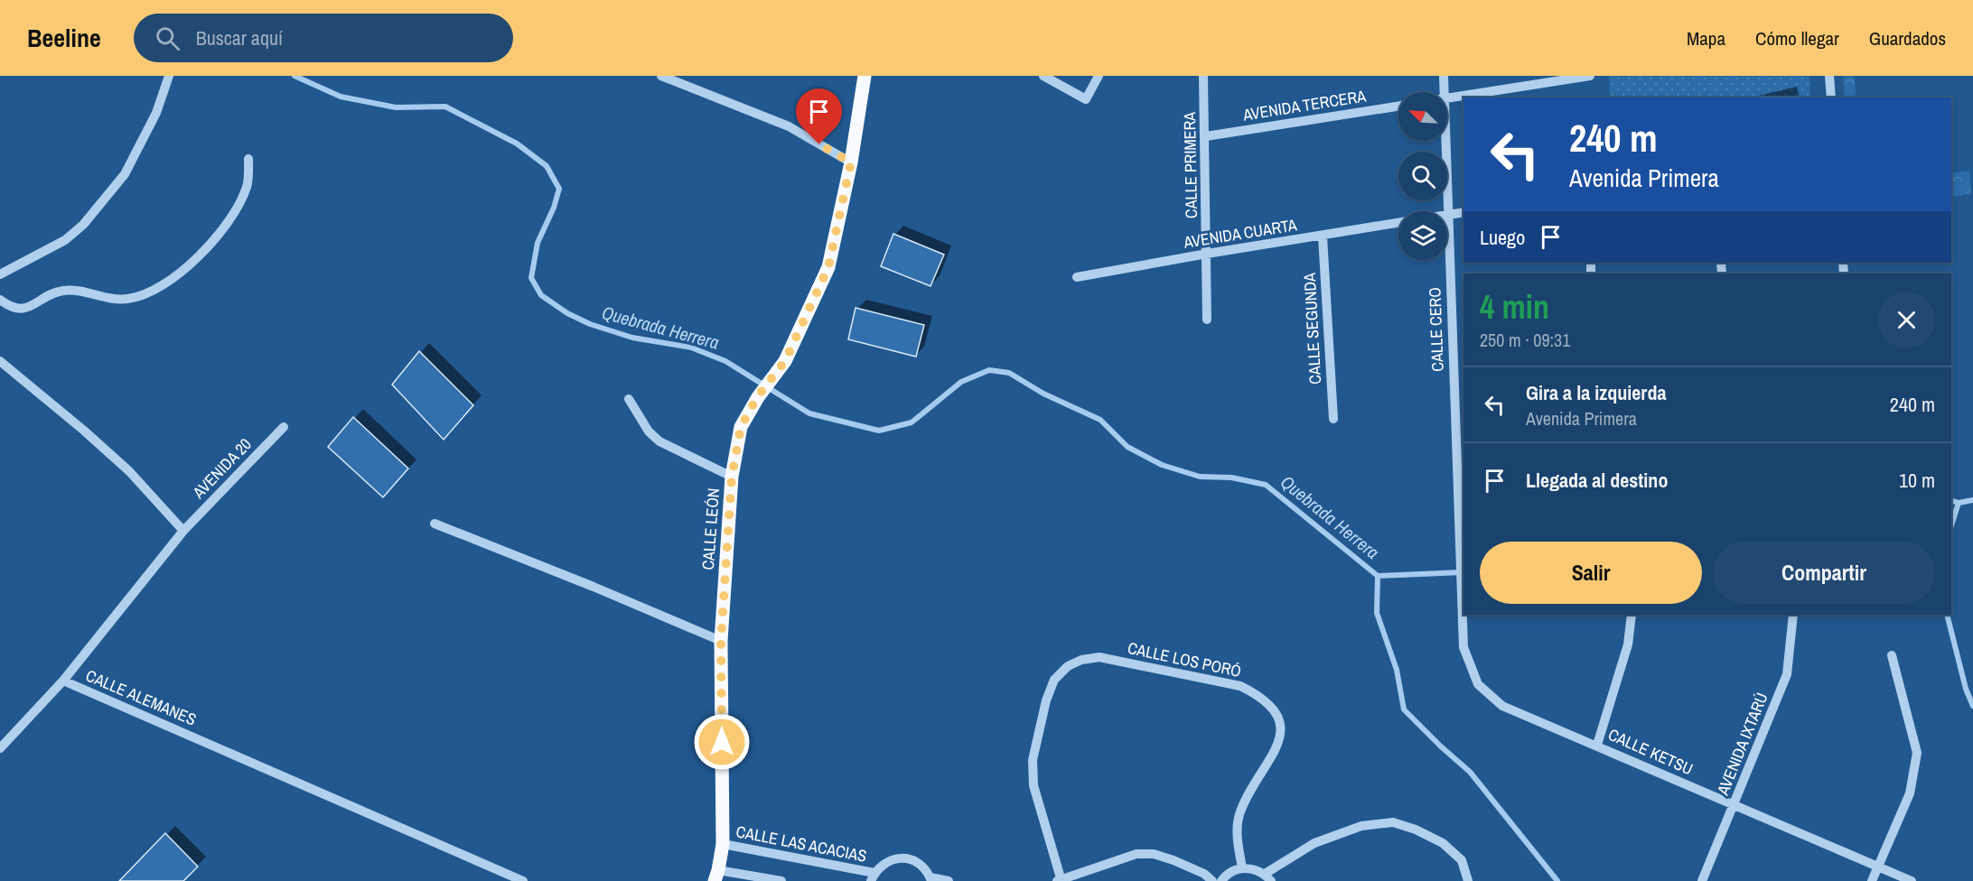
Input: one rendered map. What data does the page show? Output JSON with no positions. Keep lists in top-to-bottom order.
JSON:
{
  "streets": {
    "main road": ["CALLE LEÓN"],
    "street": [
      "AVENIDA TERCERA",
      "CALLE PRIMERA",
      "AVENIDA CUARTA",
      "CALLE SEGUNDA",
      "CALLE CERO",
      "AVENIDA 20",
      "CALLE LOS PORÓ",
      "CALLE ALEMANES",
      "AVENIDA IXTARÚ",
      "CALLE KETSU",
      "CALLE LAS ACACIAS"
    ]
  },
  "crossings": [
    ["AVENIDA TERCERA", "CALLE PRIMERA"],
    ["CALLE PRIMERA", "AVENIDA CUARTA"],
    ["AVENIDA CUARTA", "CALLE SEGUNDA"],
    ["CALLE CERO", "CALLE KETSU"],
    ["AVENIDA 20", "CALLE ALEMANES"],
    ["CALLE LEÓN", "CALLE LAS ACACIAS"],
    ["AVENIDA IXTARÚ", "CALLE KETSU"]
  ],
  "water": ["Quebrada Herrera"],
  "north": "top left",
  "page": {
    "header": "Beeline",
    "search": "Buscar aquí",
    "nav": ["Mapa", "Cómo llegar", "Guardados"],
    "turn": ["240 m", "Avenida Primera"],
    "then": "Luego",
    "heading": ["4 min", "250 m · 09:31"],
    "list": [
      {
        "name": "Gira a la izquierda",
        "note": "Avenida Primera",
        "value": "240 m"
      },
      {
        "name": "Llegada al destino",
        "value": "10 m"
      }
    ],
    "buttons": ["Salir", "Compartir"]
  }
}
